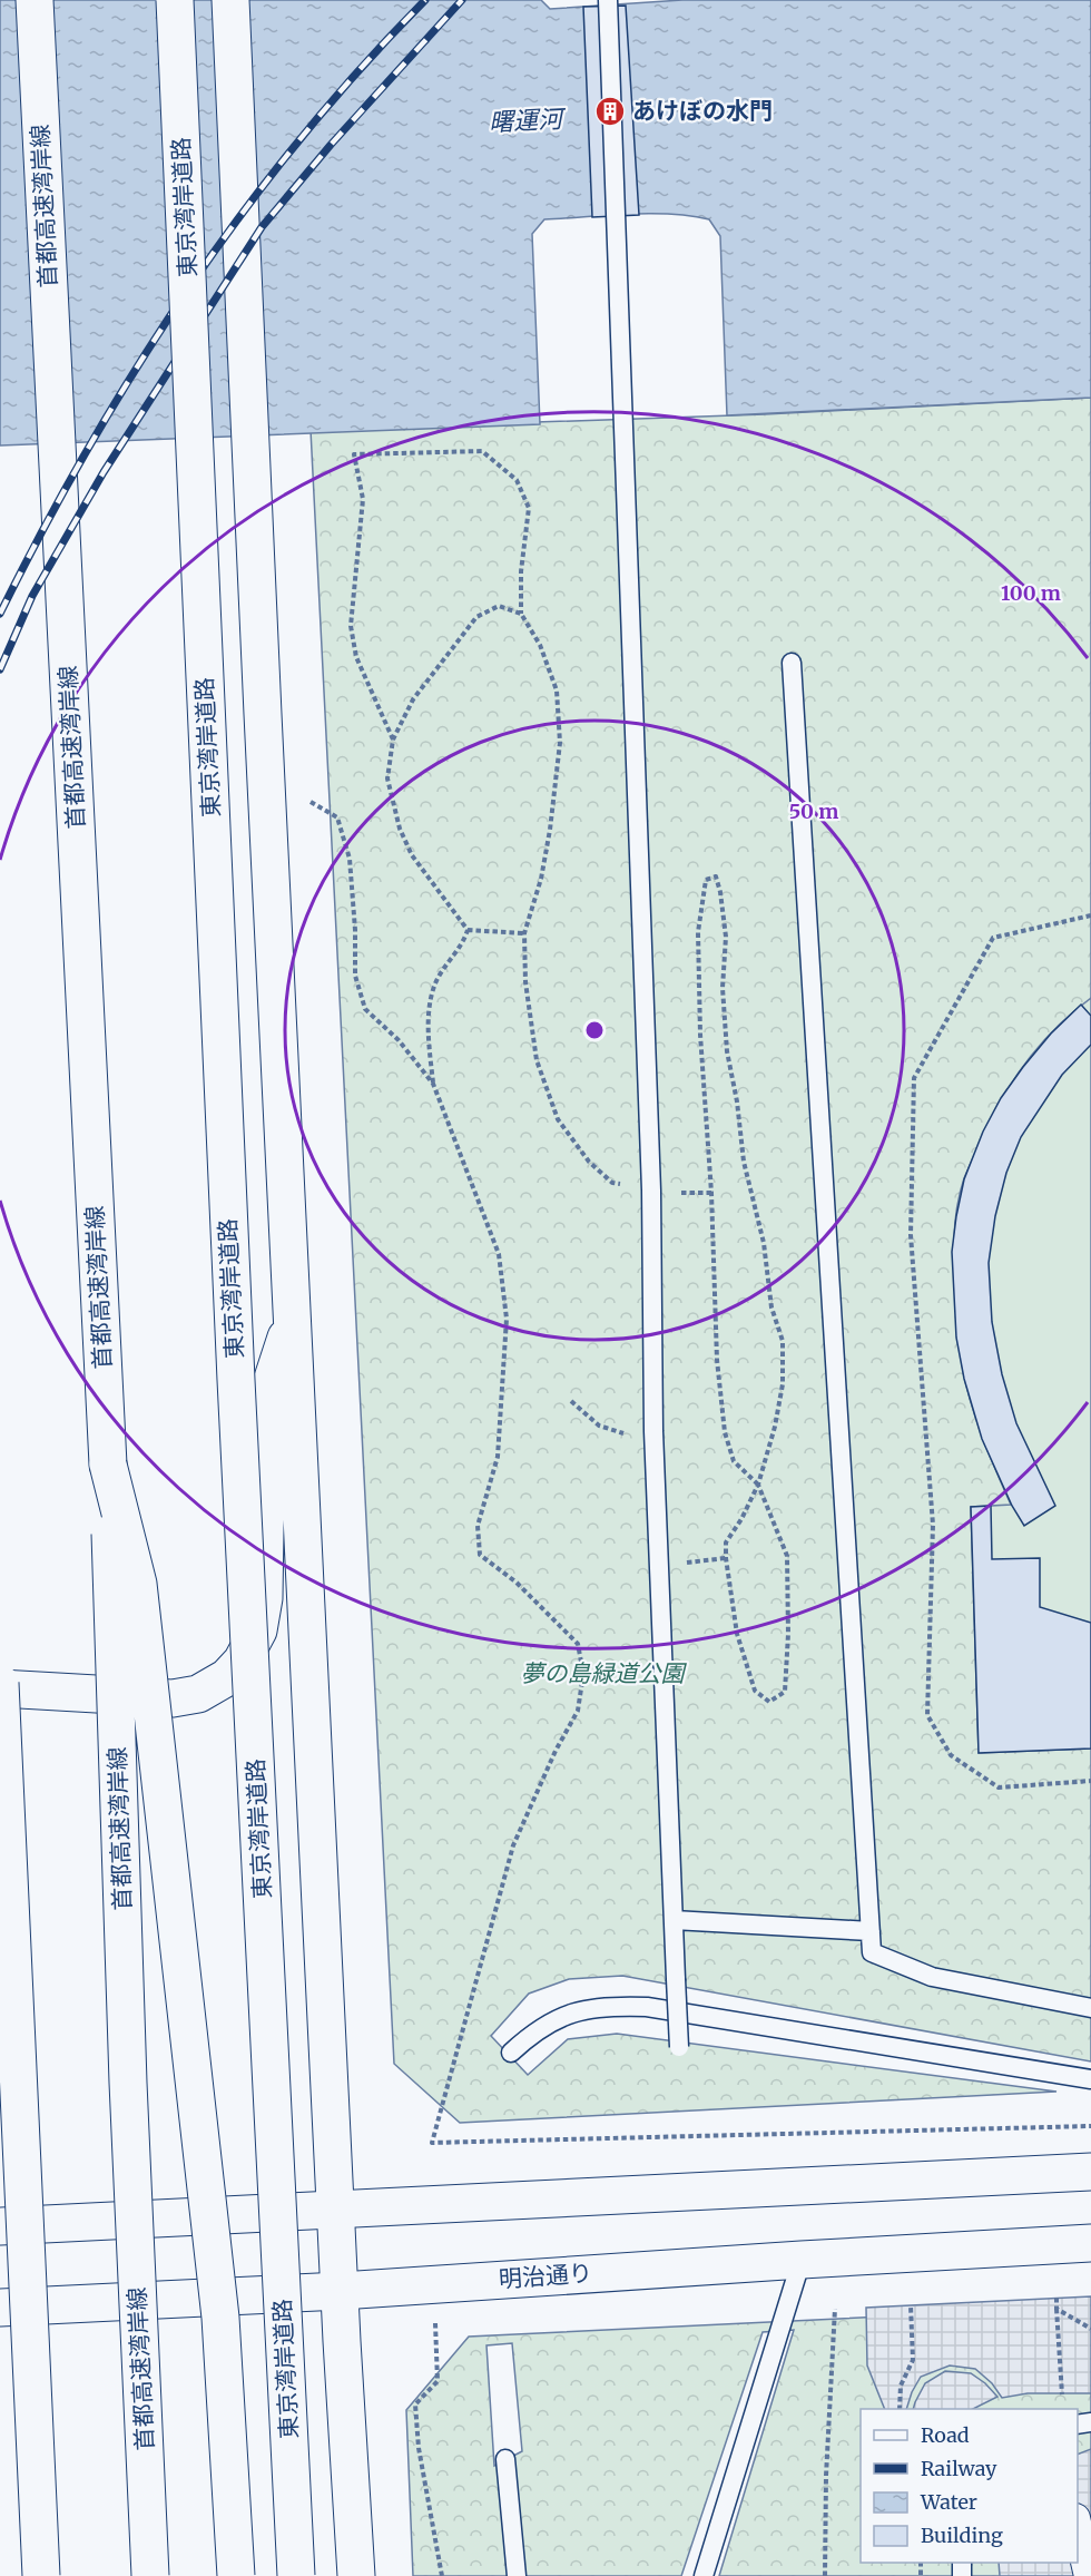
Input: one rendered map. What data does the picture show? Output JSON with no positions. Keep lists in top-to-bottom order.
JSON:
{
  "streets": {
    "main road": ["首都高速湾岸線", "東京湾岸道路", "明治通り"]
  },
  "water": ["曙運河"],
  "parks": ["夢の島緑道公園"],
  "places": {
    "building": ["あけぼの水門"]
  },
  "legend": [
    "Road",
    "Railway",
    "Water",
    "Building"
  ],
  "rings": ["100 m", "50 m"]
}
